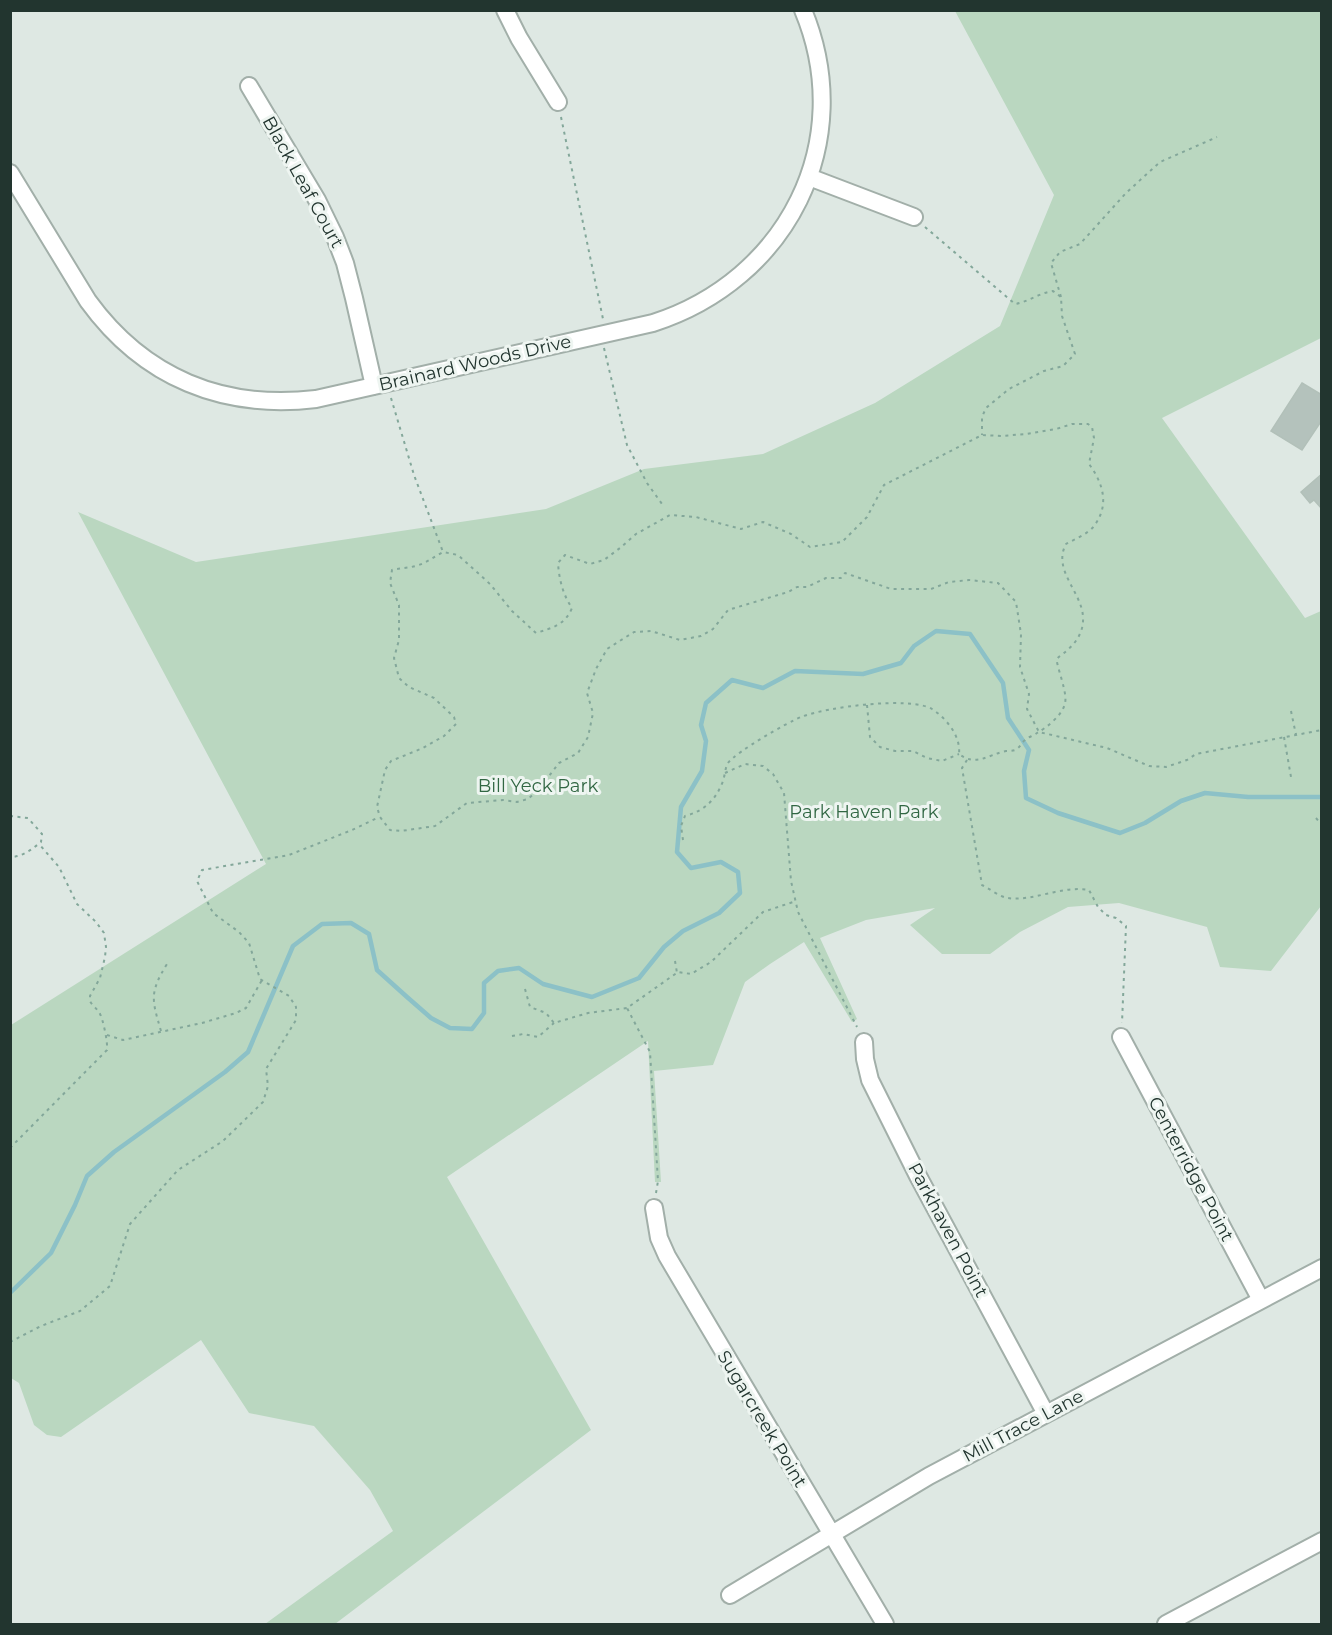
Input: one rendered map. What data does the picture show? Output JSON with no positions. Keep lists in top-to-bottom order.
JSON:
{
  "streets": {
    "street": [
      "Black Leaf Court",
      "Brainard Woods Drive",
      "Centerridge Point",
      "Parkhaven Point",
      "Sugarcreek Point",
      "Mill Trace Lane"
    ]
  },
  "crossings": [
    ["Black Leaf Court", "Brainard Woods Drive"],
    ["Centerridge Point", "Mill Trace Lane"],
    ["Parkhaven Point", "Mill Trace Lane"],
    ["Sugarcreek Point", "Mill Trace Lane"]
  ],
  "parks": ["Bill Yeck Park", "Park Haven Park"]
}
